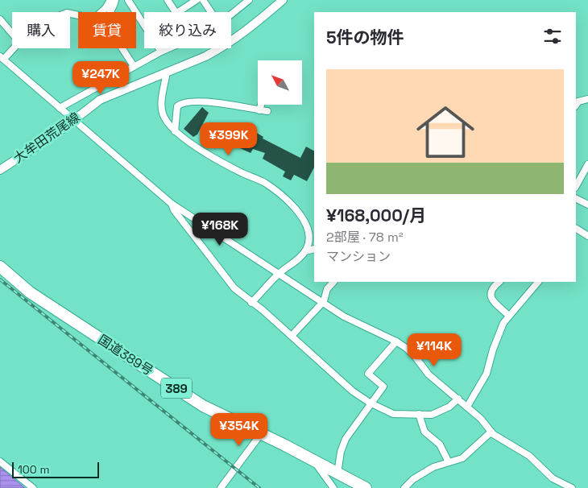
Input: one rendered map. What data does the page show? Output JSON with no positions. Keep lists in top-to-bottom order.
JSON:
{
  "streets": {
    "highway": ["国道389号", "389"],
    "main road": ["大牟田荒尾線"]
  },
  "scale_bar": "100 m",
  "north": "top left",
  "page": {
    "chip": ["購入", "賃貸", "絞り込み"],
    "heading": "5件の物件",
    "list": [
      {
        "name": "¥168,000/月",
        "note": "2部屋 · 78 m² · マンション"
      }
    ],
    "price": [
      "¥247K",
      "¥399K",
      "¥168K",
      "¥114K",
      "¥354K"
    ],
    "scale": "100 m"
  }
}
